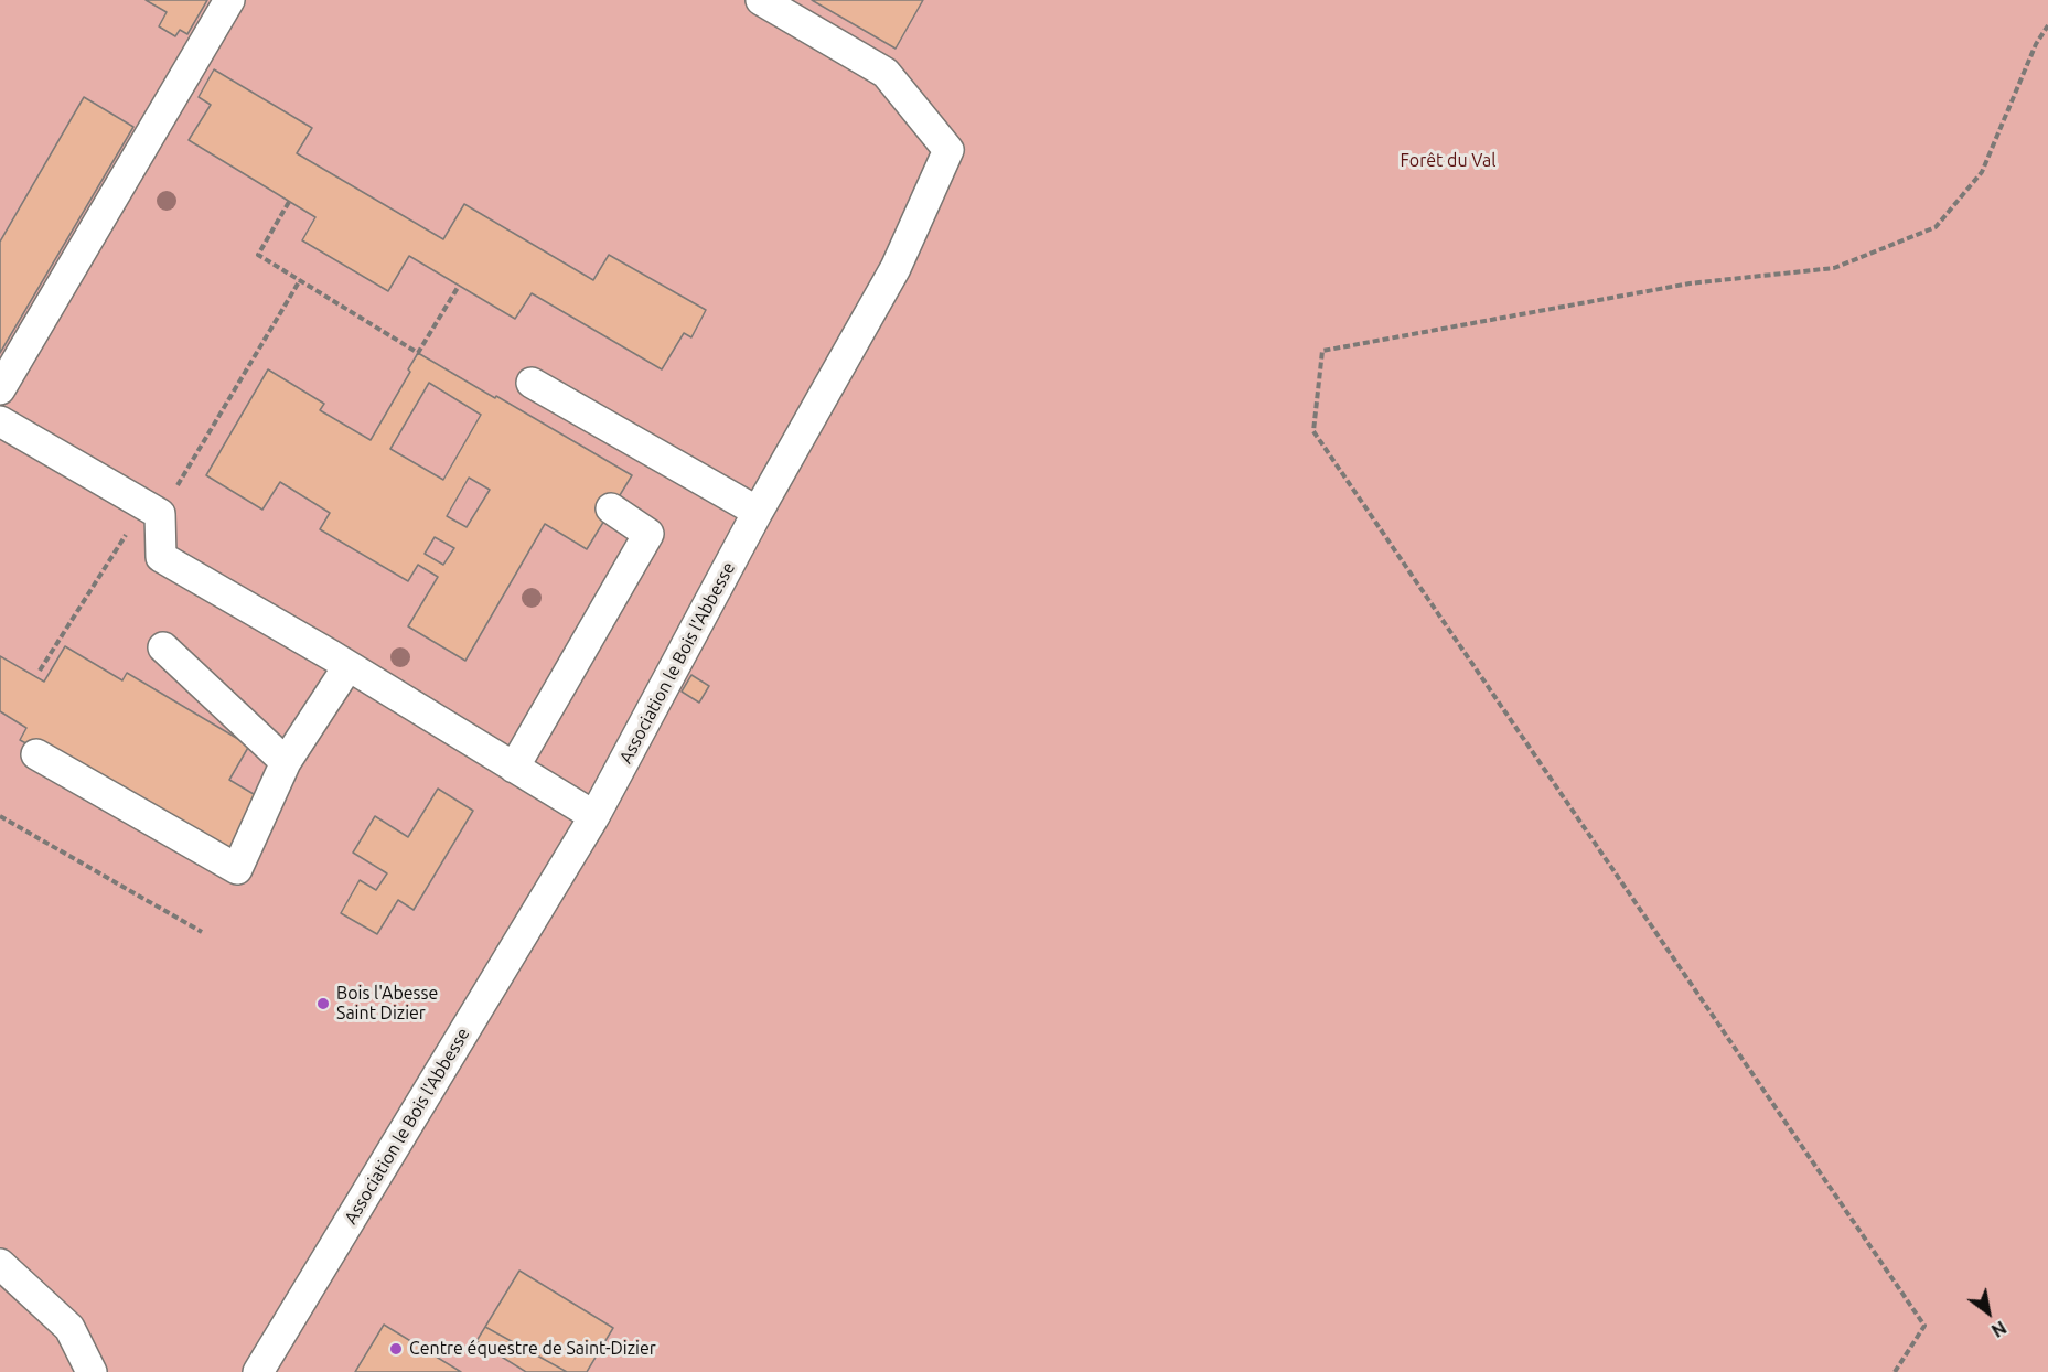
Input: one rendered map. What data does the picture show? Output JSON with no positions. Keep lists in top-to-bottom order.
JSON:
{
  "streets": {
    "street": ["Association le Bois l'Abbesse"]
  },
  "parks": ["Forêt du Val"],
  "places": ["Bois l'Abesse Saint Dizier", "Centre équestre de Saint-Dizier"],
  "north": "bottom right"
}
